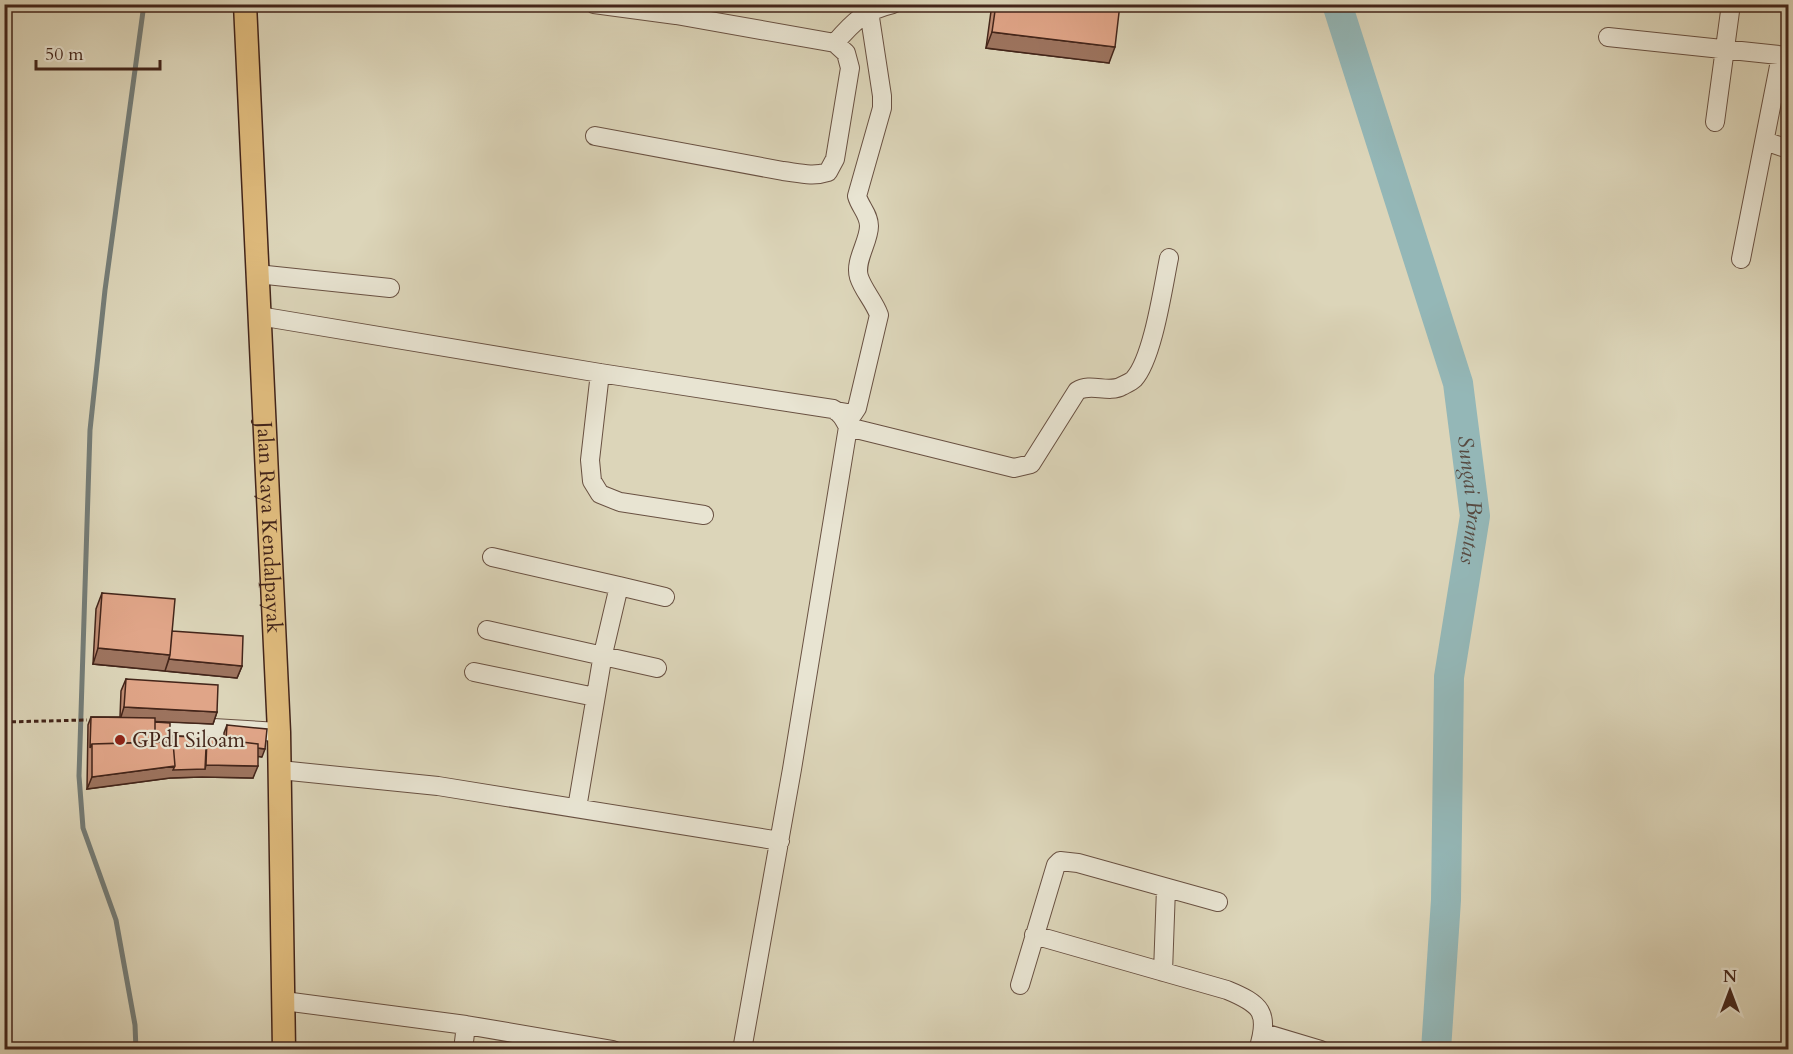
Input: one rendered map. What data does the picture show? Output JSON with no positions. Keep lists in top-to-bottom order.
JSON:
{
  "streets": {
    "main road": ["Jalan Raya Kendalpayak"]
  },
  "water": ["Sungai Brantas"],
  "places": ["GPdI Siloam"],
  "scale_bar": "50 m",
  "north": "top"
}
